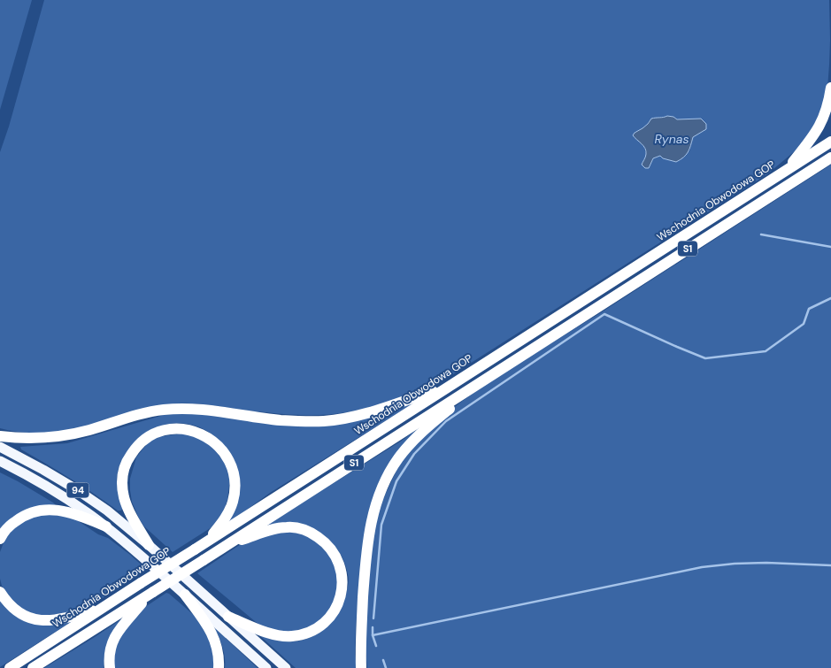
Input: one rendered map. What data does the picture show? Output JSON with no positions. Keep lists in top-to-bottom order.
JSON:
{
  "streets": {
    "highway": ["Wschodnia Obwodowa GOP", "S1"],
    "main road": ["94"]
  },
  "water": ["Rynas"]
}
